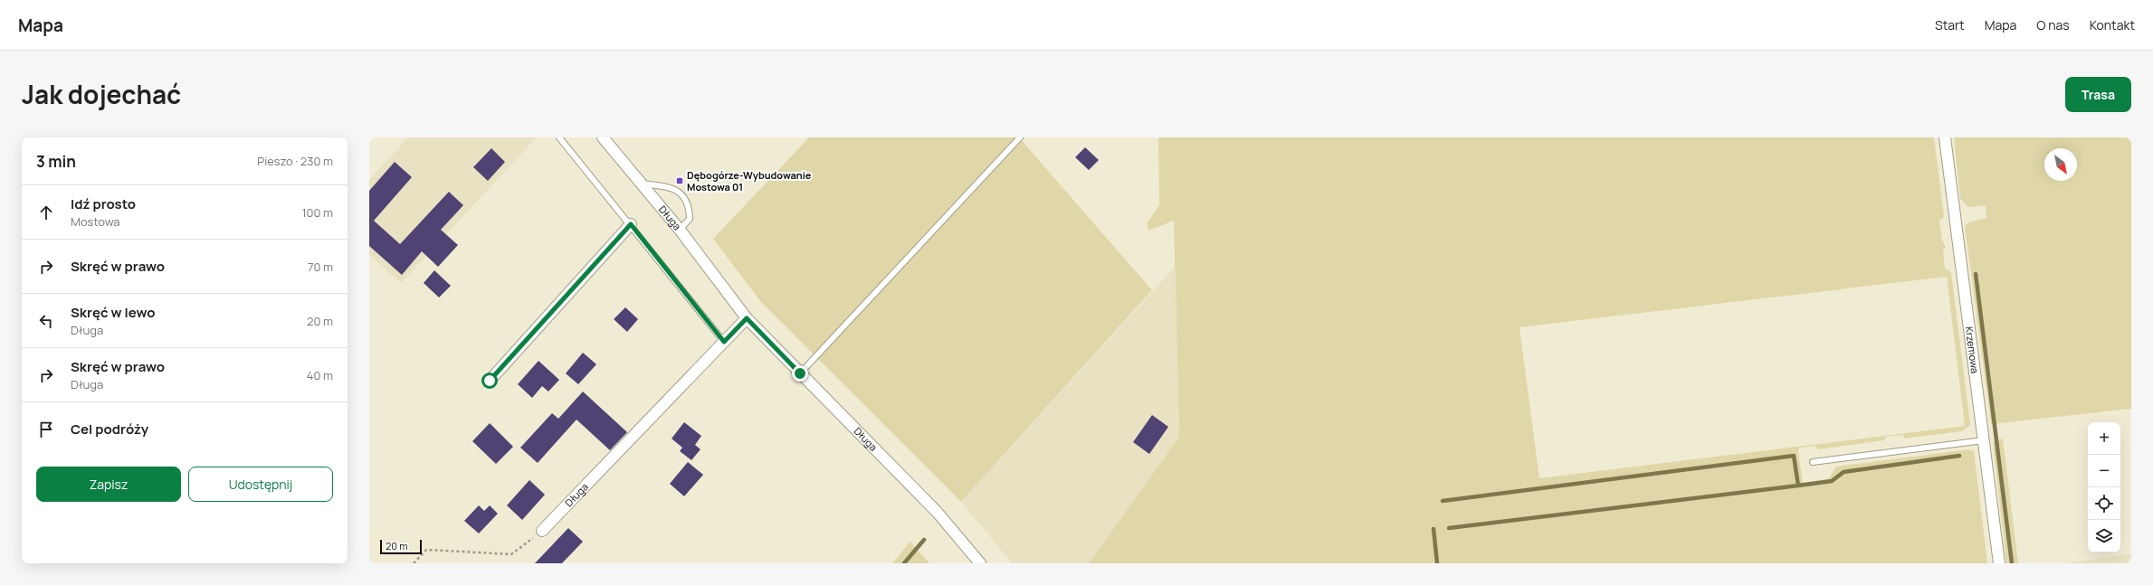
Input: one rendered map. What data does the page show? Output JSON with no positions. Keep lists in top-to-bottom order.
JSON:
{
  "streets": {
    "street": ["Długa", "Krzemowa"]
  },
  "places": {
    "transit": ["Dębogórze-Wybudowanie Mostowa 01"]
  },
  "scale_bar": "20 m",
  "north": "bottom right",
  "page": {
    "header": "Mapa",
    "nav": [
      "Start",
      "Mapa",
      "O nas",
      "Kontakt"
    ],
    "title": "Jak dojechać",
    "buttons": [
      "Trasa",
      ["Zapisz", "Udostępnij"]
    ],
    "heading": ["3 min", "Pieszo · 230 m"],
    "list": [
      ["Idź prosto", "Mostowa", "100 m"],
      ["Skręć w prawo", "70 m"],
      ["Skręć w lewo", "Długa", "20 m"],
      ["Skręć w prawo", "Długa", "40 m"],
      "Cel podróży"
    ],
    "map_buttons": ["+", "−"],
    "scale": "20 m"
  }
}
